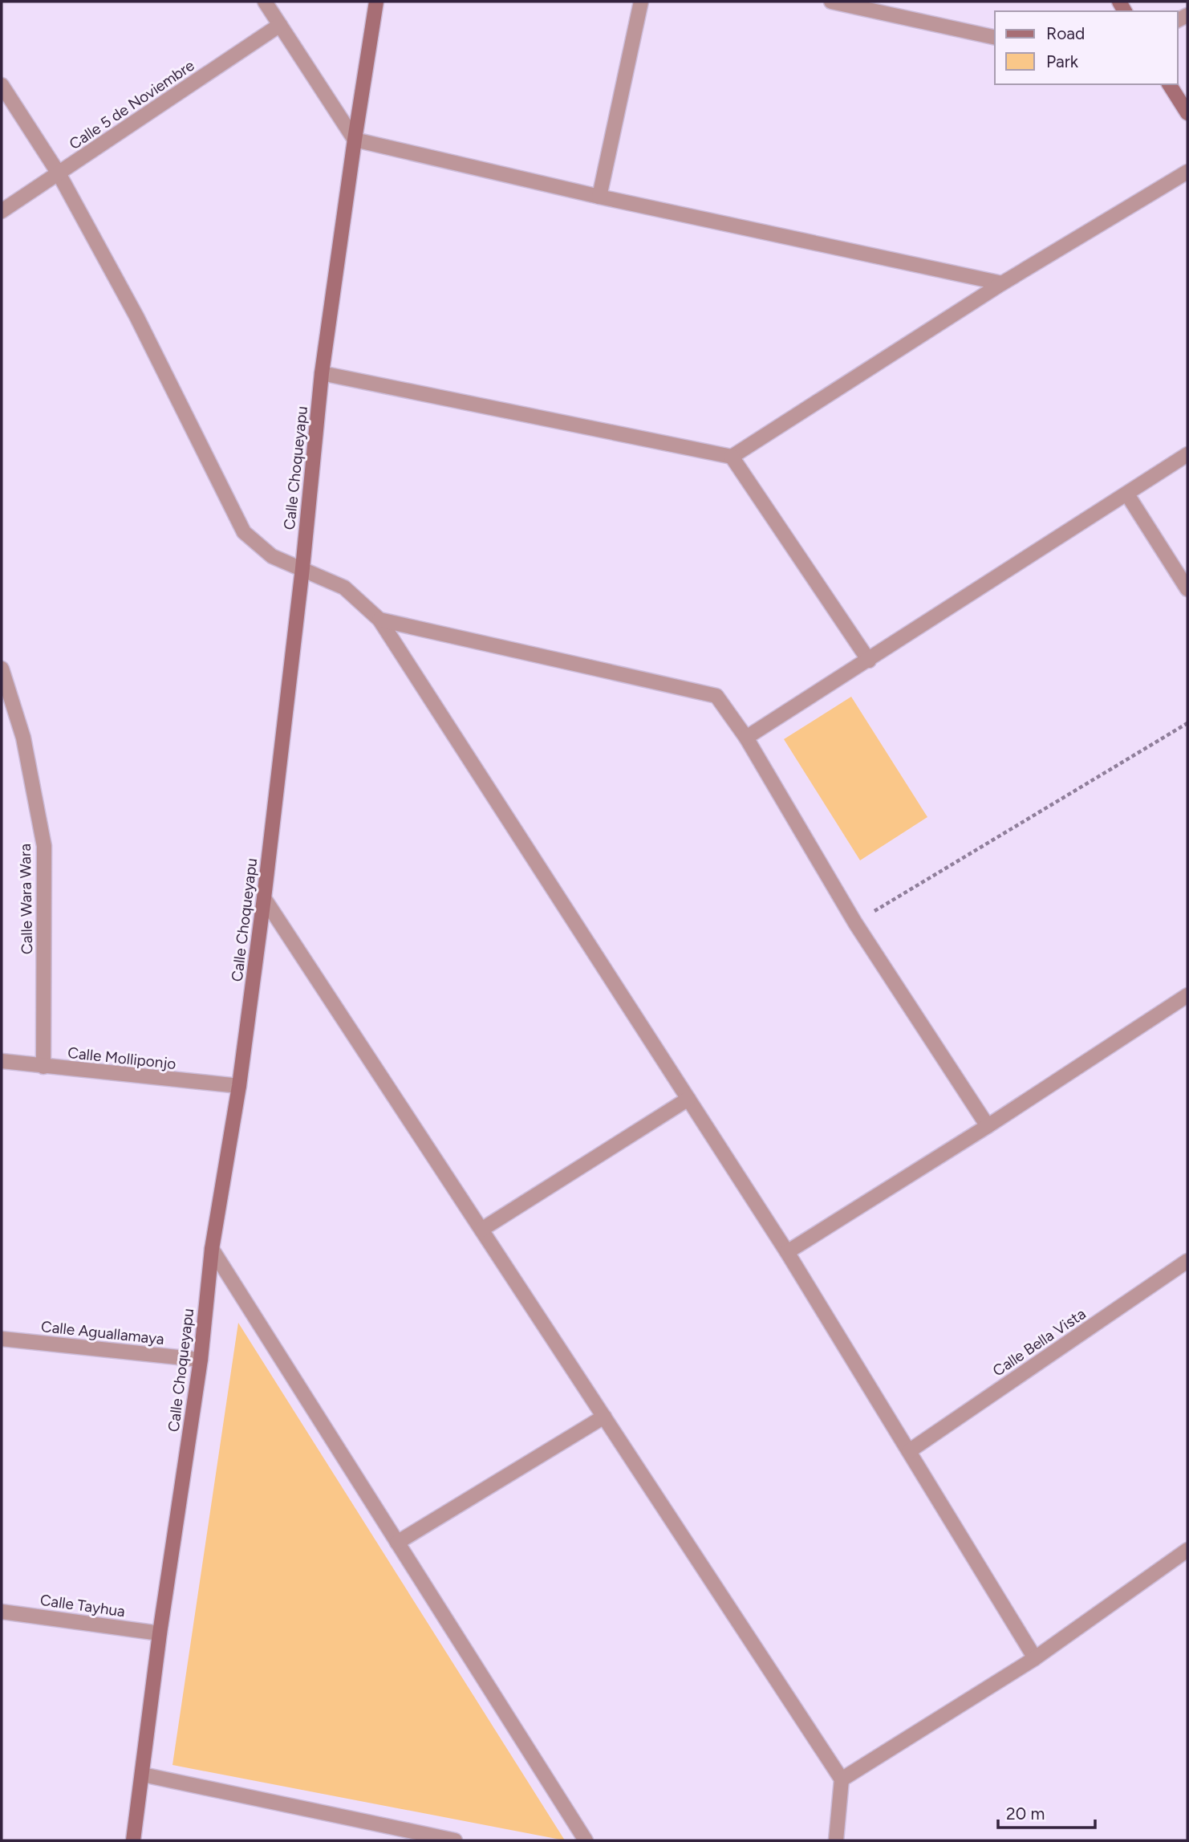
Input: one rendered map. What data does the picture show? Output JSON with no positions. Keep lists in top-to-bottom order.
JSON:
{
  "streets": {
    "street": [
      "Calle 5 de Noviembre",
      "Calle Choqueyapu",
      "Calle Wara Wara",
      "Calle Molliponjo",
      "Calle Aguallamaya",
      "Calle Bella Vista",
      "Calle Tayhua"
    ]
  },
  "crossings": [
    ["Calle Choqueyapu", "Calle Molliponjo"],
    ["Calle Choqueyapu", "Calle Aguallamaya"],
    ["Calle Choqueyapu", "Calle Tayhua"],
    ["Calle Wara Wara", "Calle Molliponjo"]
  ],
  "legend": ["Road", "Park"],
  "scale_bar": "20 m"
}
